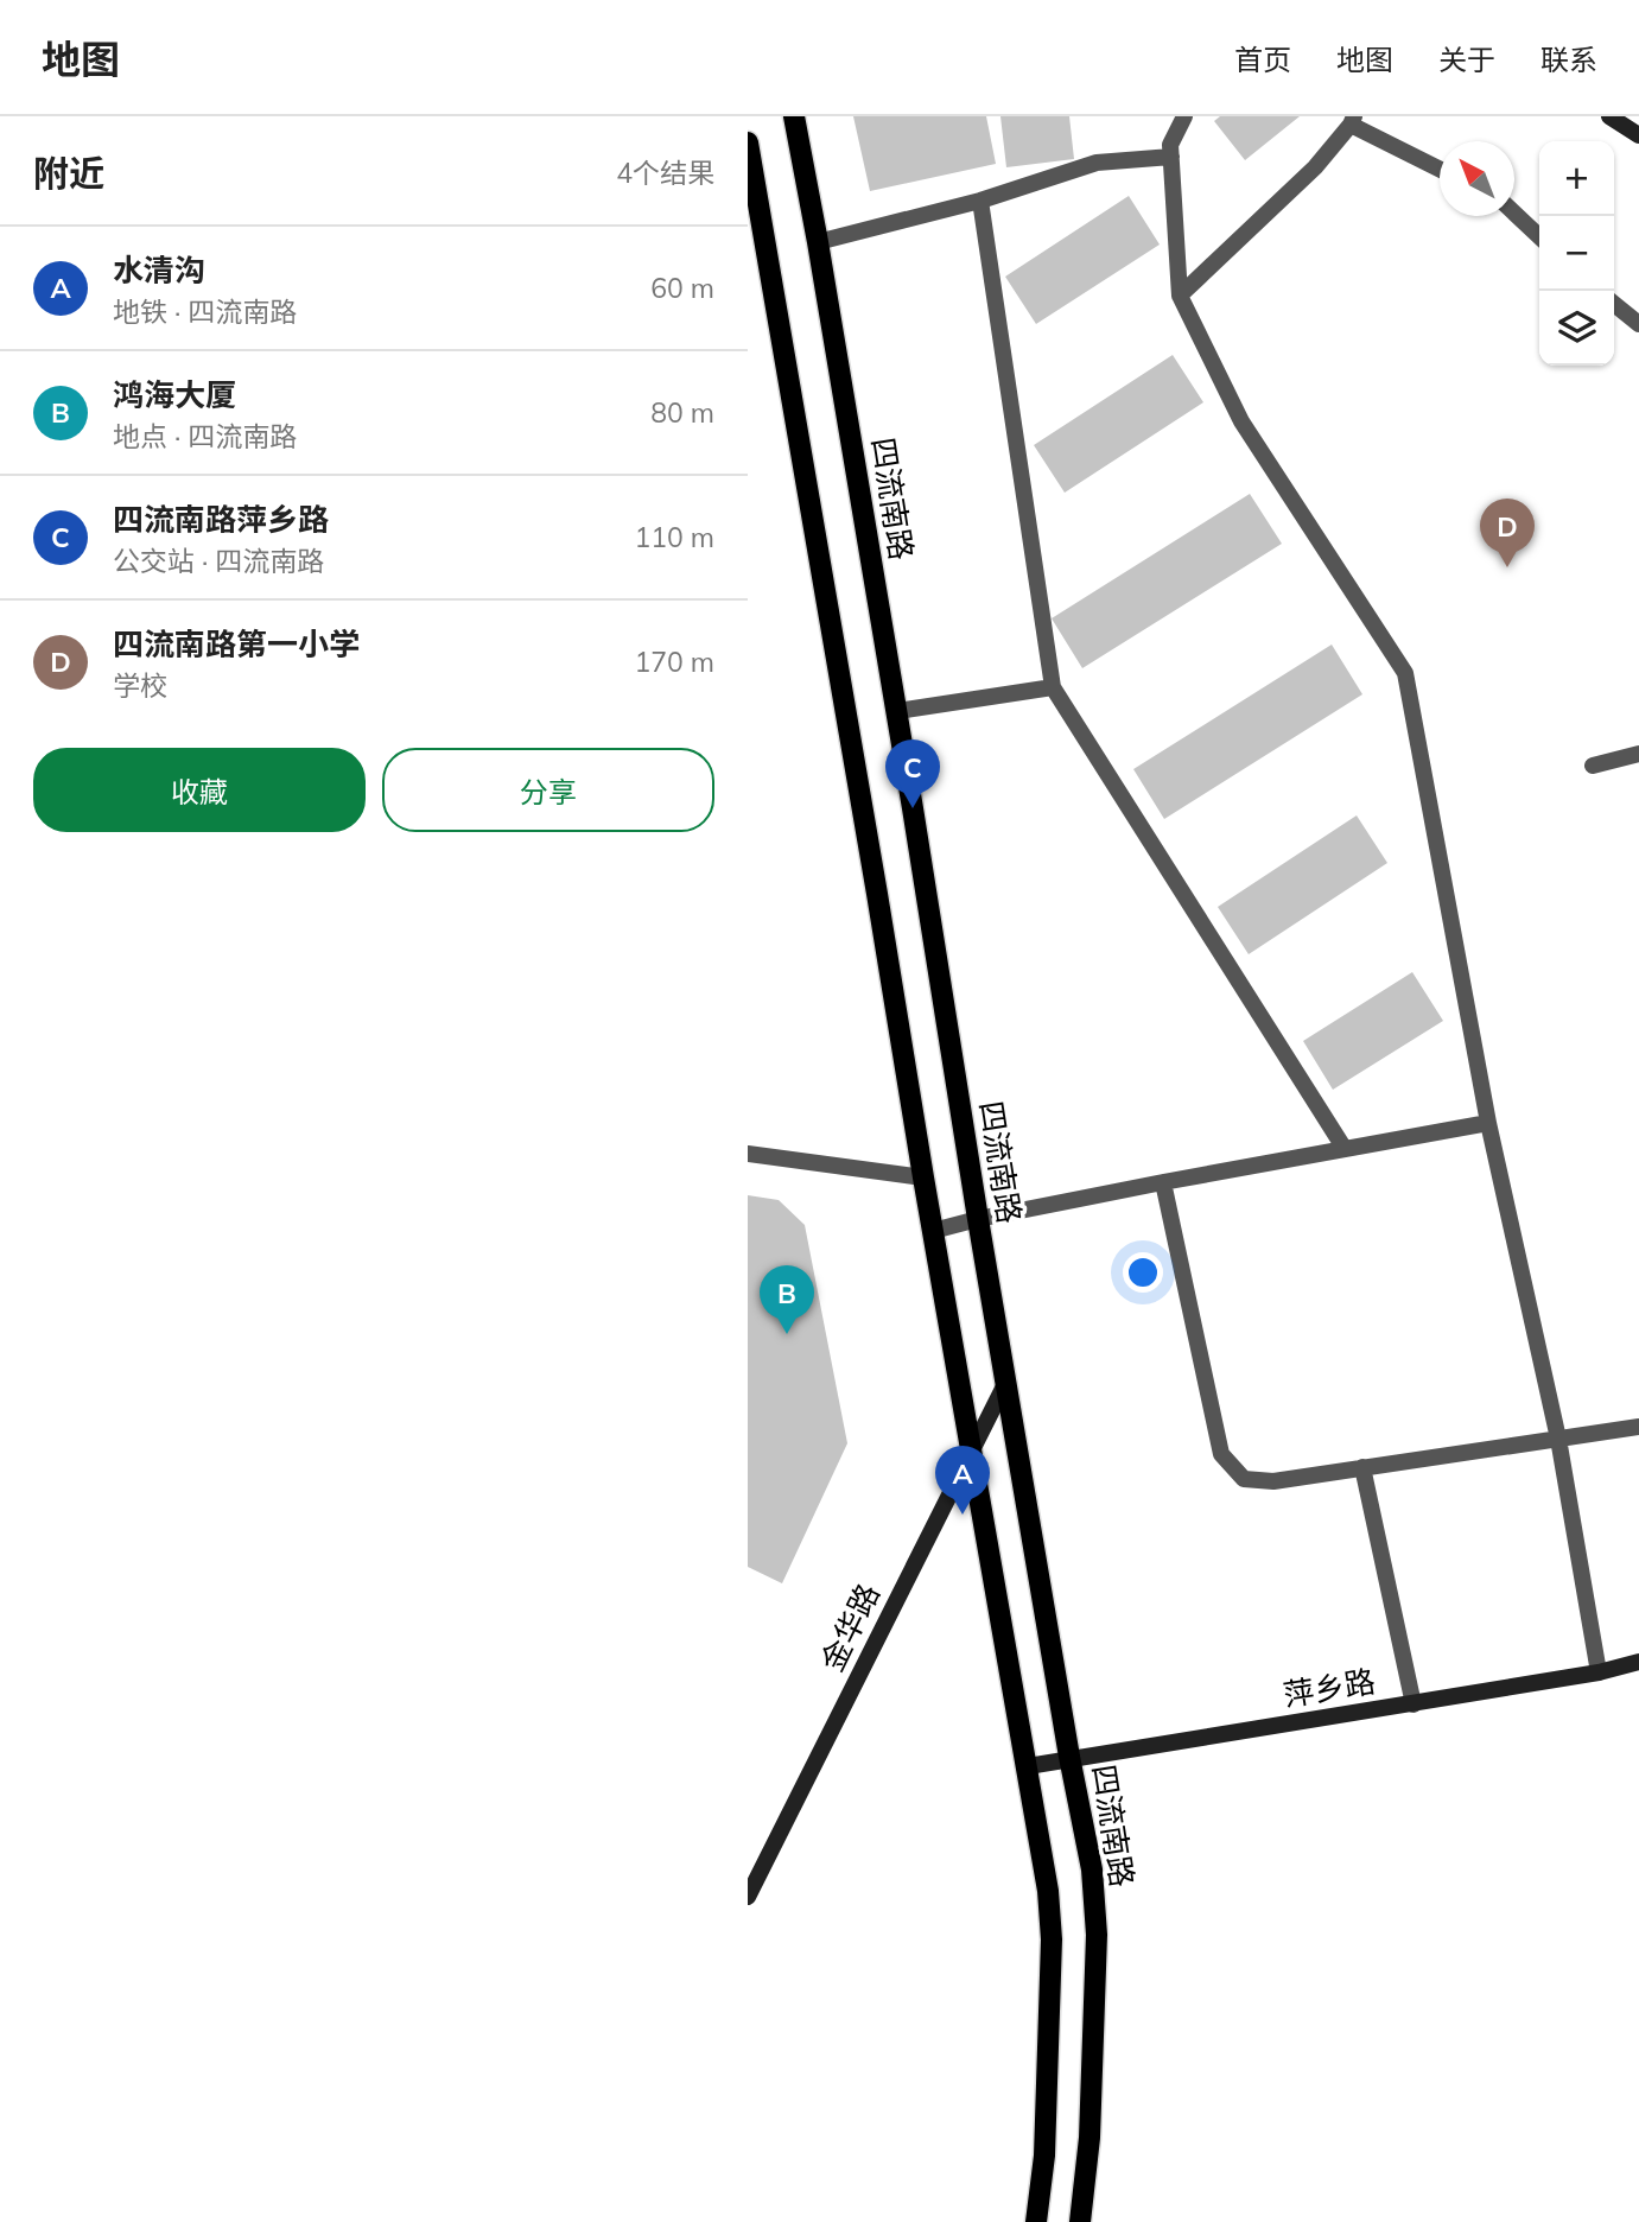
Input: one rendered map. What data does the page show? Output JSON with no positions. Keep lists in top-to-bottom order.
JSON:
{
  "streets": {
    "main road": ["四流南路", "金华路", "萍乡路"]
  },
  "crossings": [
    ["四流南路", "金华路"],
    ["四流南路", "萍乡路"]
  ],
  "north": "top left",
  "page": {
    "header": "地图",
    "nav": [
      "首页",
      "地图",
      "关于",
      "联系"
    ],
    "heading": ["附近", "4个结果"],
    "map_buttons": ["+", "−"],
    "list": [
      {
        "mark": "A",
        "name": "水清沟",
        "note": "地铁 · 四流南路",
        "value": "60 m"
      },
      {
        "mark": "B",
        "name": "鸿海大厦",
        "note": "地点 · 四流南路",
        "value": "80 m"
      },
      {
        "mark": "C",
        "name": "四流南路萍乡路",
        "note": "公交站 · 四流南路",
        "value": "110 m"
      },
      {
        "mark": "D",
        "name": "四流南路第一小学",
        "note": "学校",
        "value": "170 m"
      }
    ],
    "pins": [
      "D",
      "C",
      "B",
      "A"
    ],
    "buttons": ["收藏", "分享"]
  }
}
